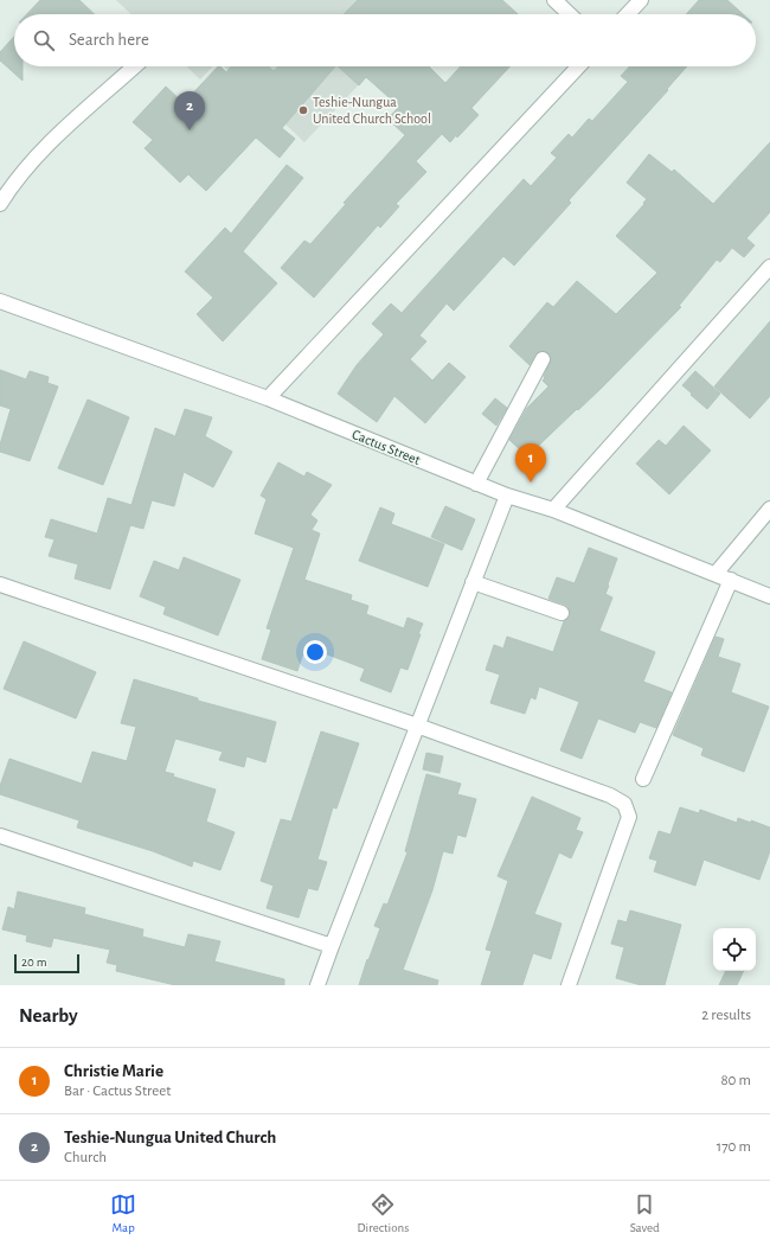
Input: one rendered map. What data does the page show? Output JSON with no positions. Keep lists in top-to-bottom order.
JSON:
{
  "streets": {
    "street": ["Cactus Street"]
  },
  "places": ["Teshie-Nungua United Church School"],
  "scale_bar": "20 m",
  "page": {
    "search": "Search here",
    "pins": ["2", "1"],
    "scale": "20 m",
    "heading": ["Nearby", "2 results"],
    "list": [
      {
        "mark": "1",
        "name": "Christie Marie",
        "note": "Bar · Cactus Street",
        "value": "80 m"
      },
      {
        "mark": "2",
        "name": "Teshie-Nungua United Church",
        "note": "Church",
        "value": "170 m"
      }
    ],
    "nav": ["Map", "Directions", "Saved"]
  }
}
